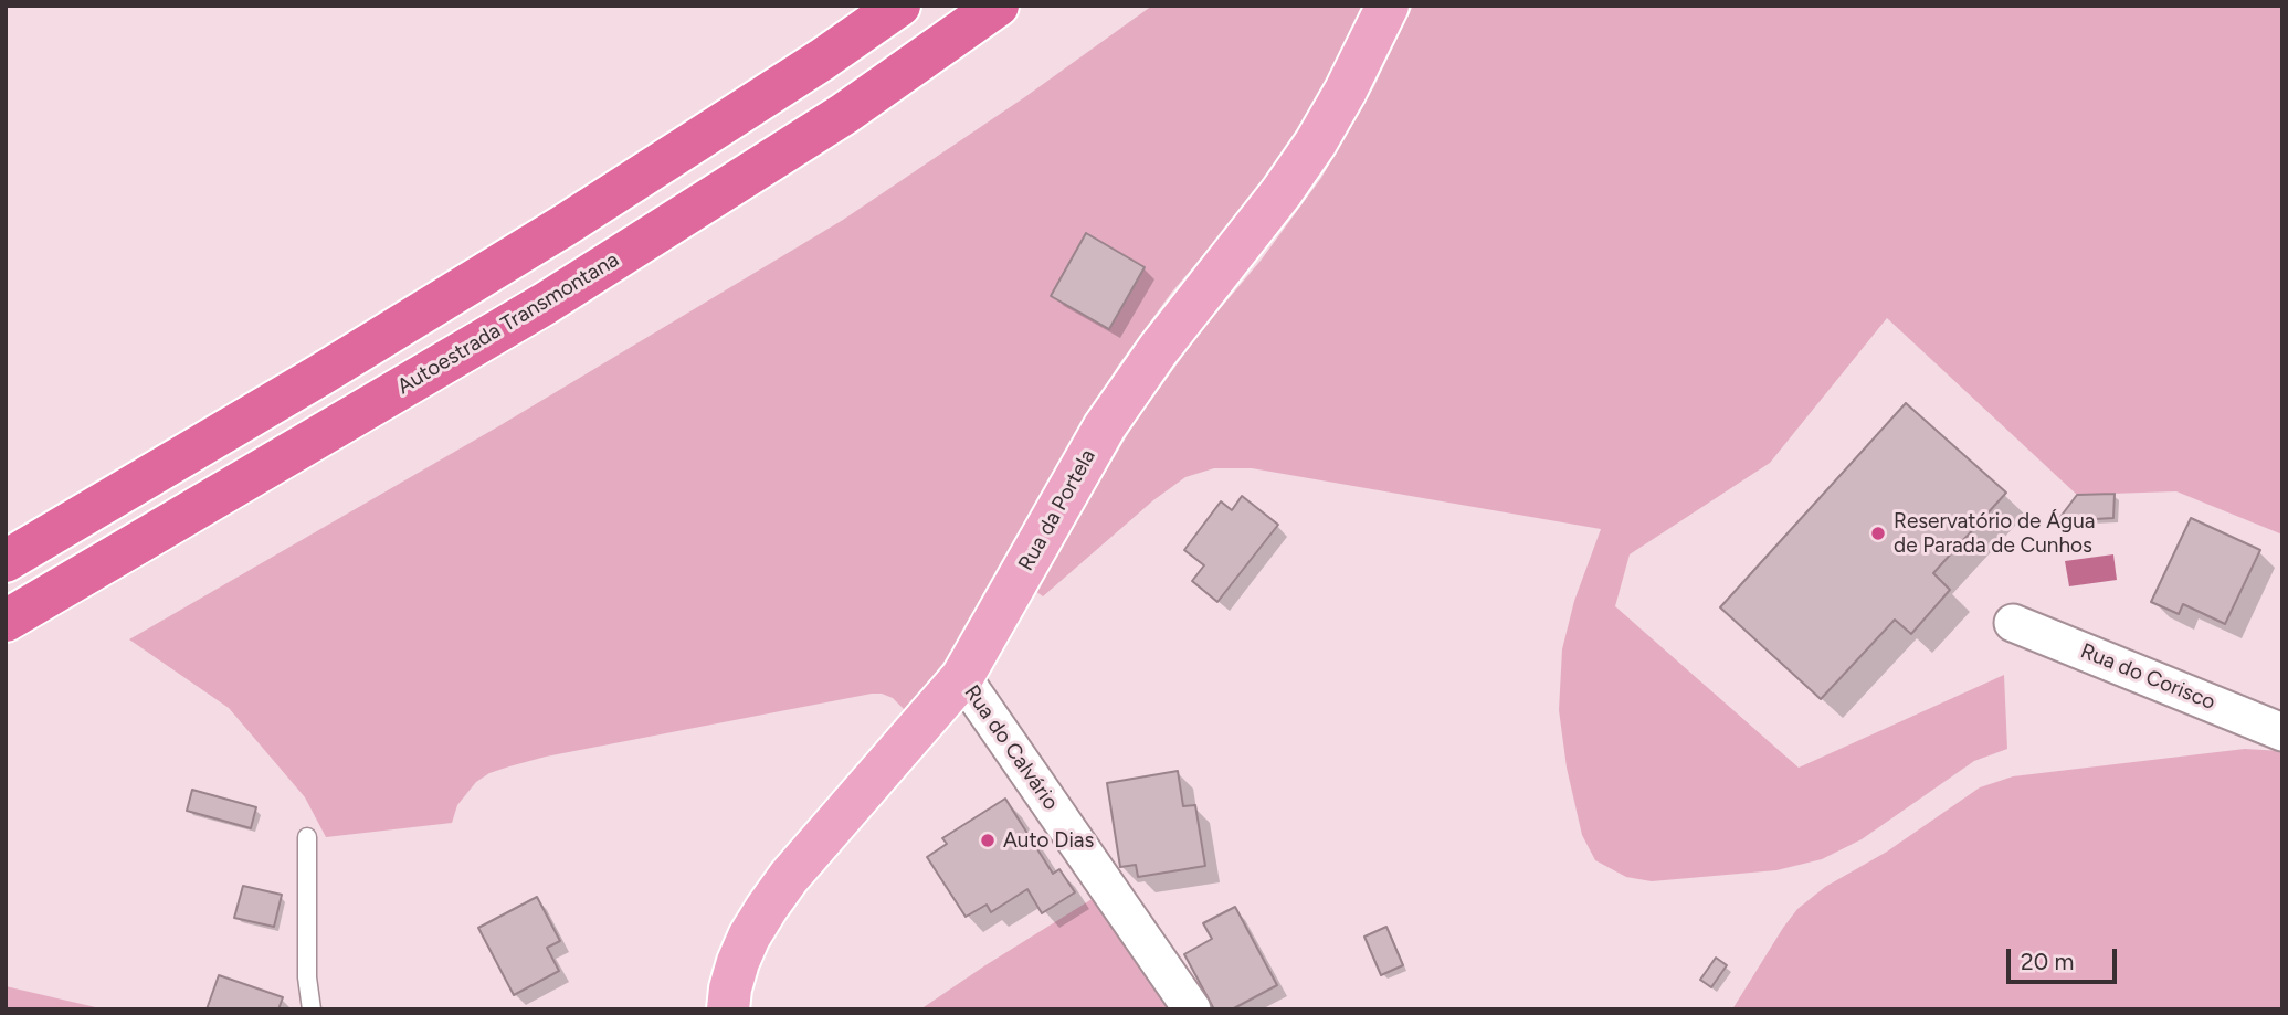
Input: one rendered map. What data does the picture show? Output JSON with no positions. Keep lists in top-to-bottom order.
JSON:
{
  "streets": {
    "highway": ["Autoestrada Transmontana"],
    "main road": ["Rua da Portela"],
    "street": ["Rua do Corisco", "Rua do Calvário"]
  },
  "crossings": [
    ["Rua da Portela", "Rua do Calvário"]
  ],
  "places": ["Reservatório de Água de Parada de Cunhos", "Auto Dias"],
  "scale_bar": "20 m"
}
